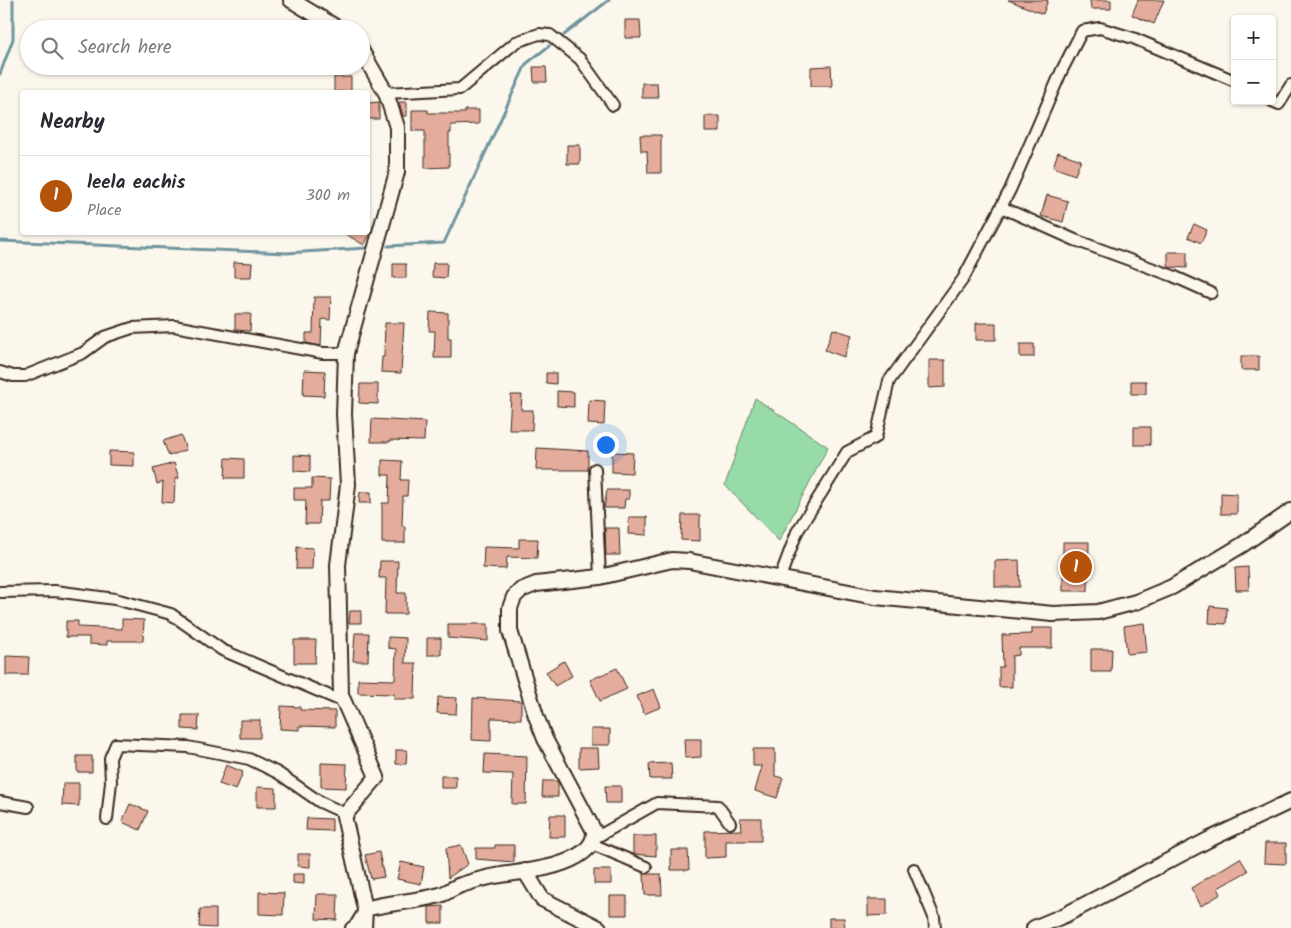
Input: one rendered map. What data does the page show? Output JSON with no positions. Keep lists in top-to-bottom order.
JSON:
{
  "page": {
    "map_buttons": ["+", "−"],
    "search": "Search here",
    "heading": "Nearby",
    "list": [
      {
        "mark": "1",
        "name": "leela eachis",
        "note": "Place",
        "value": "300 m"
      }
    ],
    "pins": "1"
  }
}
